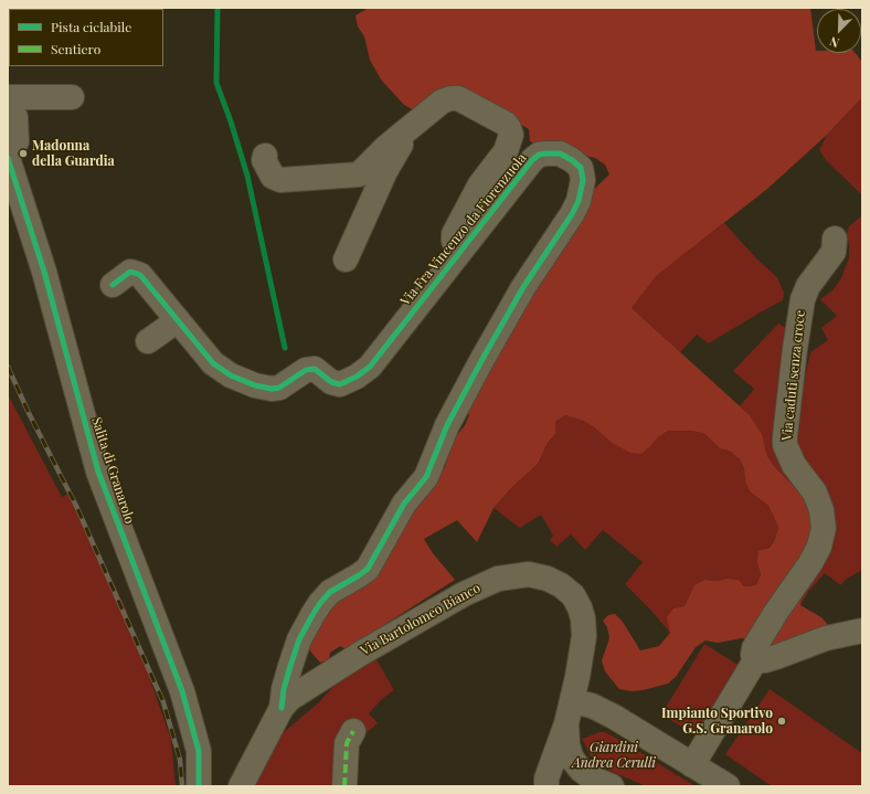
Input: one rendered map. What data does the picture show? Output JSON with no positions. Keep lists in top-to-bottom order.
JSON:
{
  "streets": {
    "street": [
      "Via Fra Vincenzo da Fiorenzuola",
      "Via caduti senza croce",
      "Salita di Granarolo",
      "Via Bartolomeo Bianco"
    ]
  },
  "crossings": [
    ["Via Fra Vincenzo da Fiorenzuola", "Via Bartolomeo Bianco"]
  ],
  "parks": ["Giardini Andrea Cerulli"],
  "places": ["Madonna della Guardia", "Impianto Sportivo G.S. Granarolo"],
  "legend": ["Pista ciclabile", "Sentiero"],
  "north": "bottom left"
}
